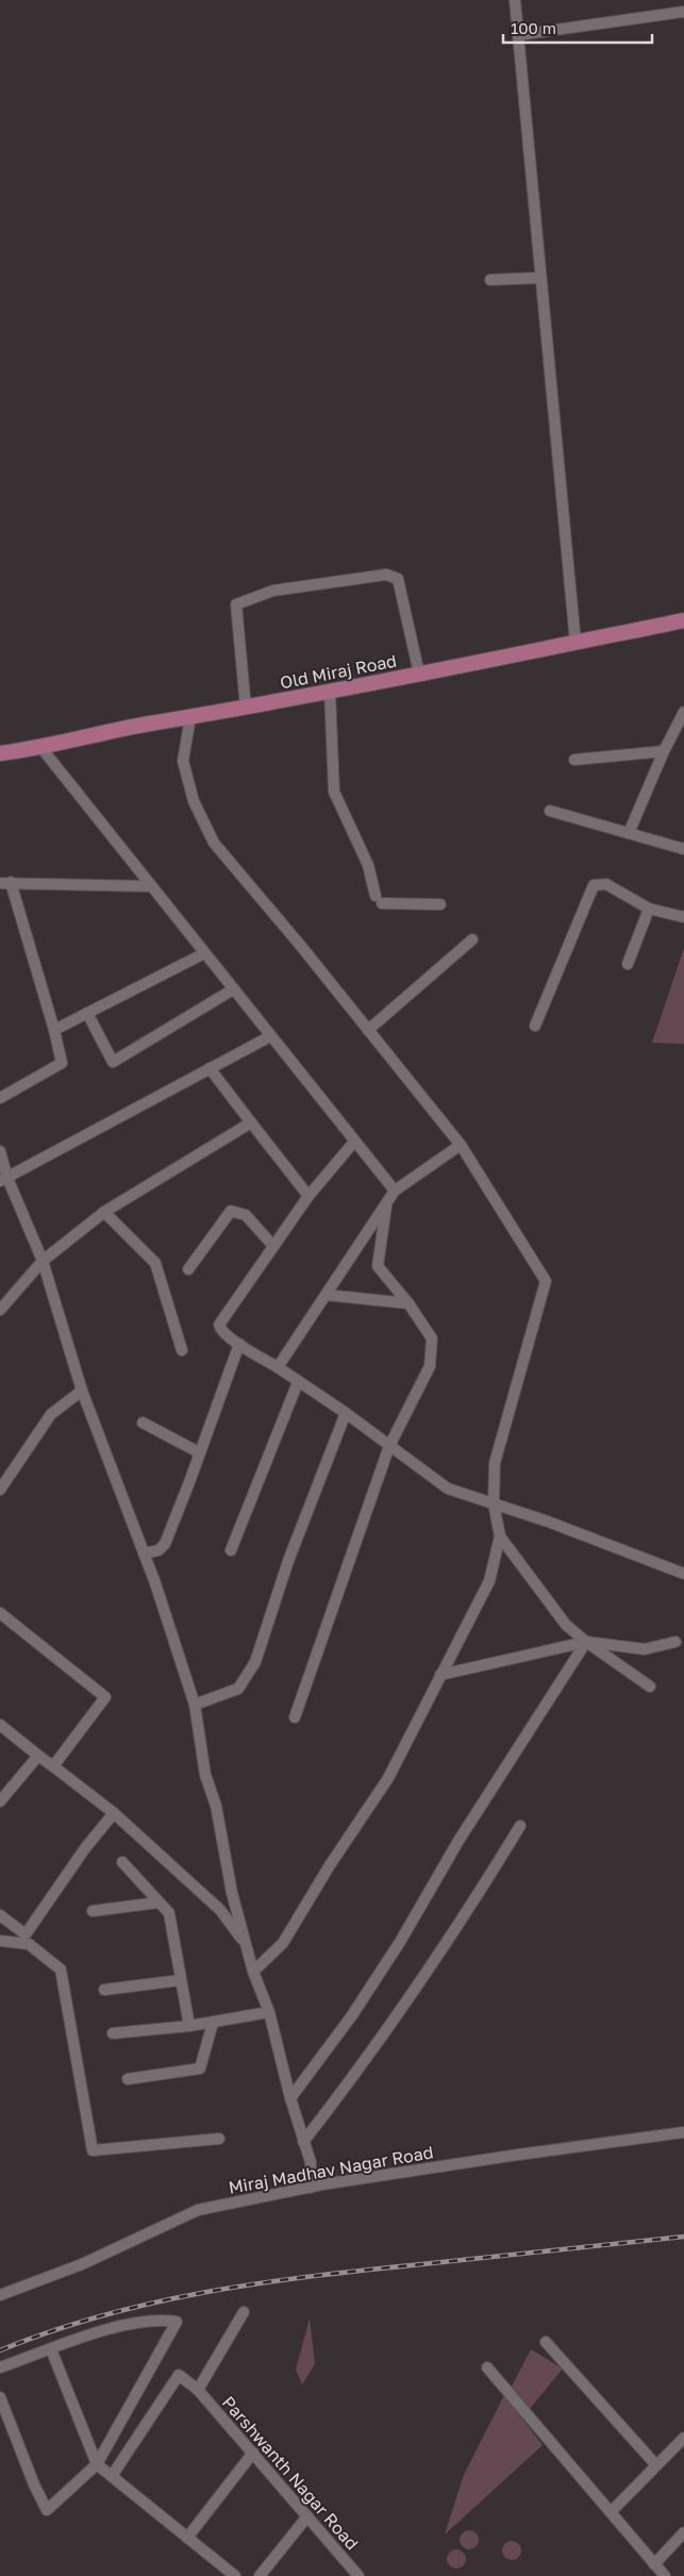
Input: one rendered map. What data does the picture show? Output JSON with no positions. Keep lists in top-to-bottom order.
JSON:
{
  "streets": {
    "main road": ["Old Miraj Road"],
    "street": ["Miraj Madhav Nagar Road", "Parshwanth Nagar Road"]
  },
  "scale_bar": "100 m"
}
